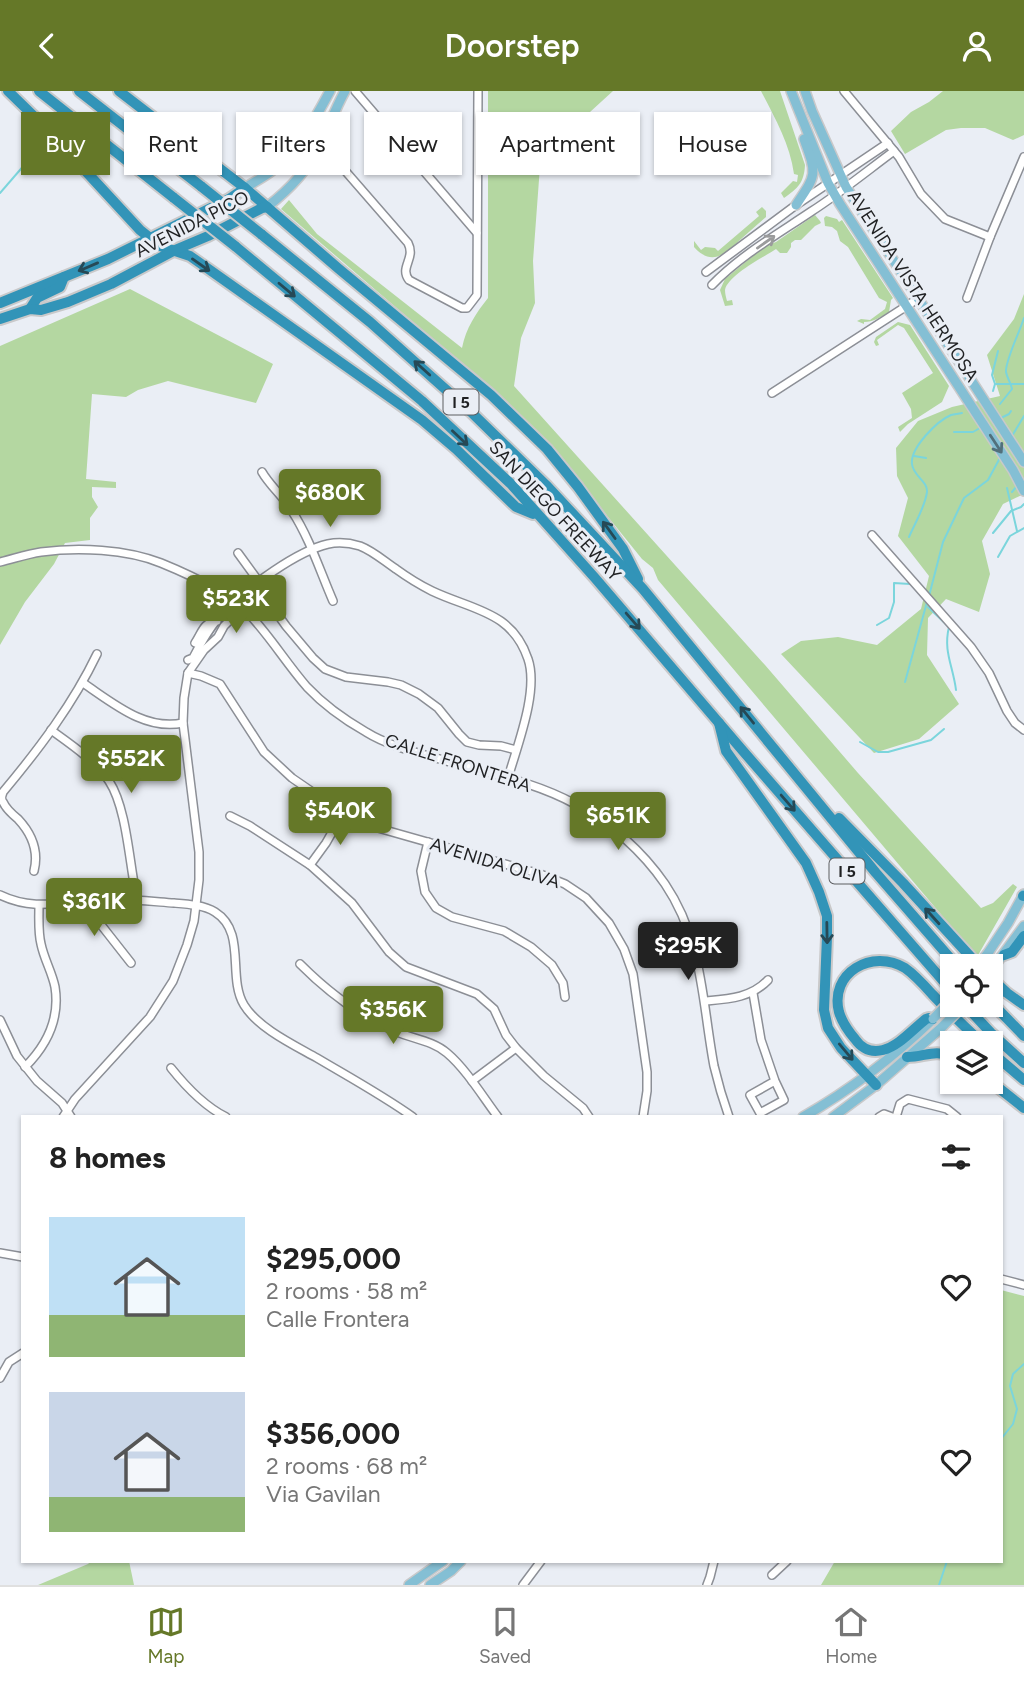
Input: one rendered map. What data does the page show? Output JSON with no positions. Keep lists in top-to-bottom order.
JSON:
{
  "streets": {
    "highway": ["AVENIDA PICO", "I 5", "SAN DIEGO FREEWAY"],
    "main road": ["AVENIDA VISTA HERMOSA"],
    "street": ["CALLE FRONTERA", "AVENIDA OLIVA"]
  },
  "page": {
    "header": "Doorstep",
    "chip": [
      "Buy",
      "Rent",
      "Filters",
      "New",
      "Apartment",
      "House"
    ],
    "price": [
      "$680K",
      "$523K",
      "$552K",
      "$540K",
      "$651K",
      "$361K",
      "$295K",
      "$356K"
    ],
    "heading": "8 homes",
    "list": [
      {
        "name": "$295,000",
        "note": "2 rooms · 58 m² · Calle Frontera"
      },
      {
        "name": "$356,000",
        "note": "2 rooms · 68 m² · Via Gavilan"
      }
    ],
    "tabs": ["Map", "Saved", "Home"]
  }
}
